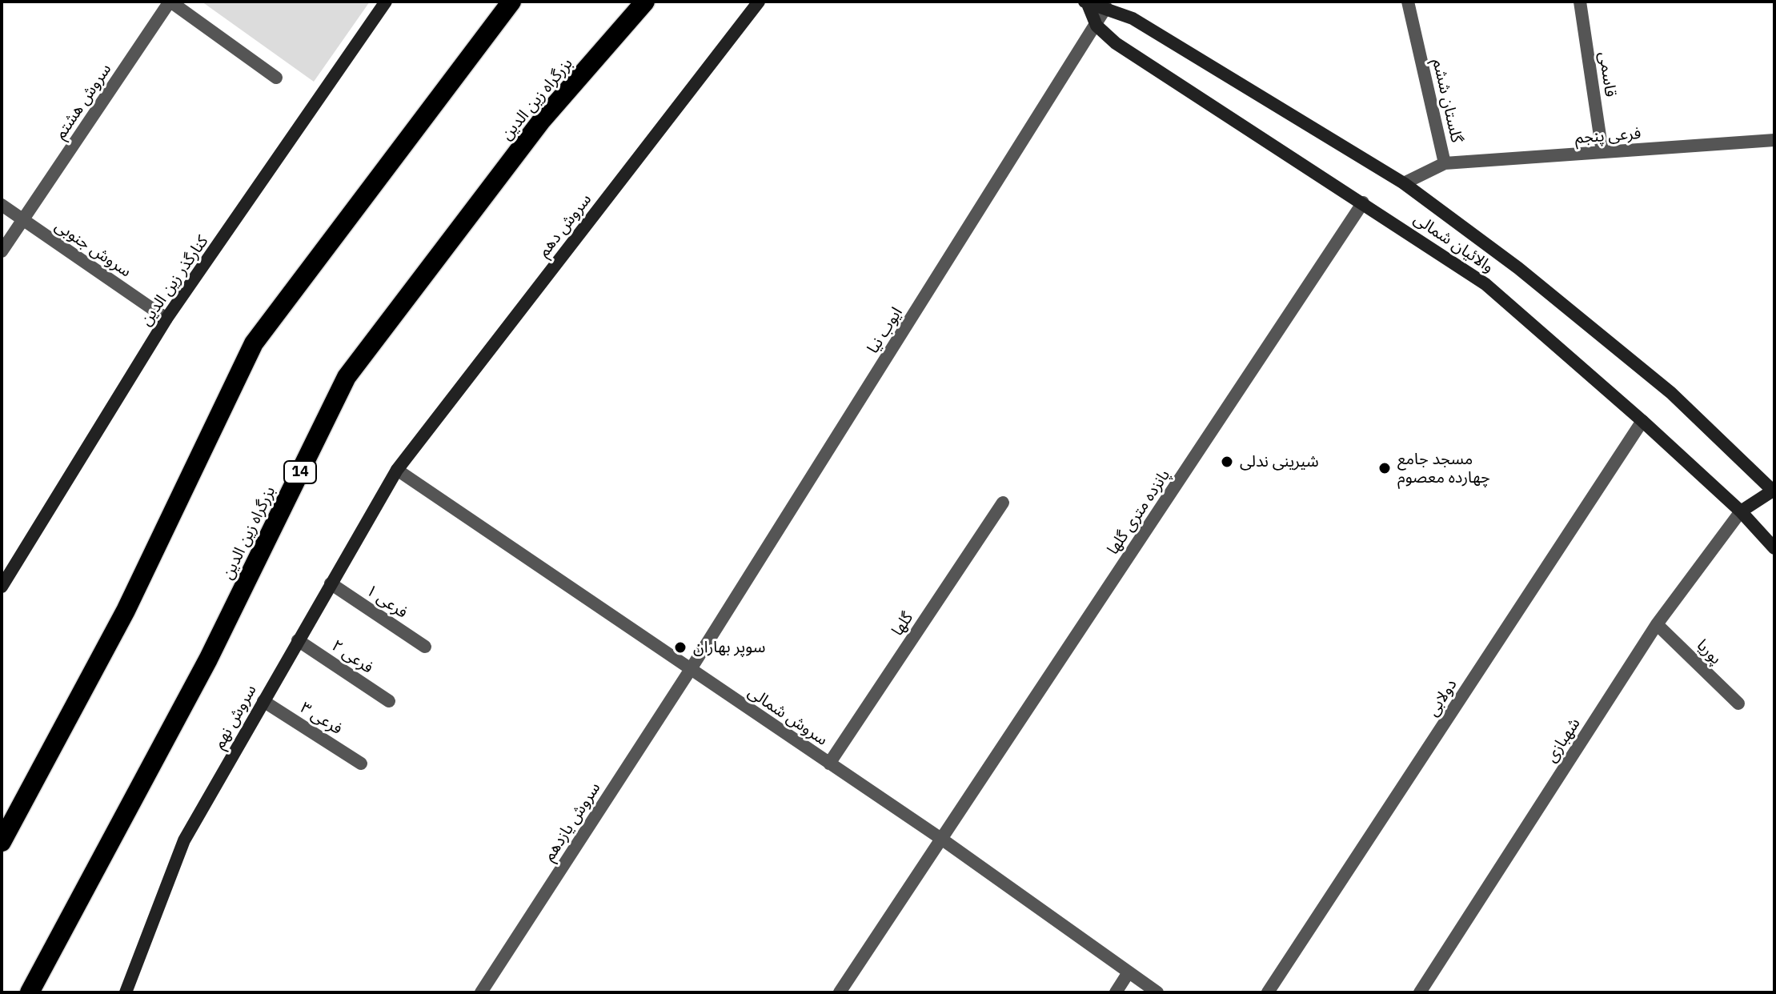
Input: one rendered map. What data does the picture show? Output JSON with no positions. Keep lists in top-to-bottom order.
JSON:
{
  "streets": {
    "highway": ["بزرگراه زین الدین", "14"],
    "main road": [
      "سروش دهم",
      "والائیان شمالی",
      "کنارگذر زین الدین",
      "سروش نهم"
    ],
    "street": [
      "قاسمی",
      "گلستان ششم",
      "سروش هشتم",
      "فرعی پنجم",
      "سروش جنوبی",
      "ایوب نیا",
      "پانزده متری گلها",
      "فرعی ۱",
      "گلها",
      "پوریا",
      "فرعی ۲",
      "دولابی",
      "سروش شمالی",
      "فرعی ۳",
      "شهبازی",
      "سروش یازدهم"
    ]
  },
  "crossings": [
    ["قاسمی", "فرعی پنجم"],
    ["گلستان ششم", "فرعی پنجم"],
    ["گلستان ششم", "والائیان شمالی"],
    ["سروش هشتم", "سروش جنوبی"],
    ["سروش دهم", "سروش شمالی"],
    ["سروش دهم", "سروش نهم"],
    ["والائیان شمالی", "ایوب نیا"],
    ["والائیان شمالی", "پانزده متری گلها"],
    ["والائیان شمالی", "دولابی"],
    ["والائیان شمالی", "شهبازی"],
    ["سروش جنوبی", "کنارگذر زین الدین"],
    ["ایوب نیا", "سروش شمالی"],
    ["ایوب نیا", "سروش یازدهم"],
    ["پانزده متری گلها", "سروش شمالی"],
    ["فرعی ۱", "سروش نهم"],
    ["گلها", "سروش شمالی"],
    ["پوریا", "شهبازی"],
    ["فرعی ۲", "سروش نهم"],
    ["سروش شمالی", "سروش نهم"],
    ["سروش شمالی", "سروش یازدهم"],
    ["سروش نهم", "فرعی ۳"]
  ],
  "places": ["شیرینی ندلی", "مسجد جامع چهارده معصوم", "سوپر بهاران"]
}
